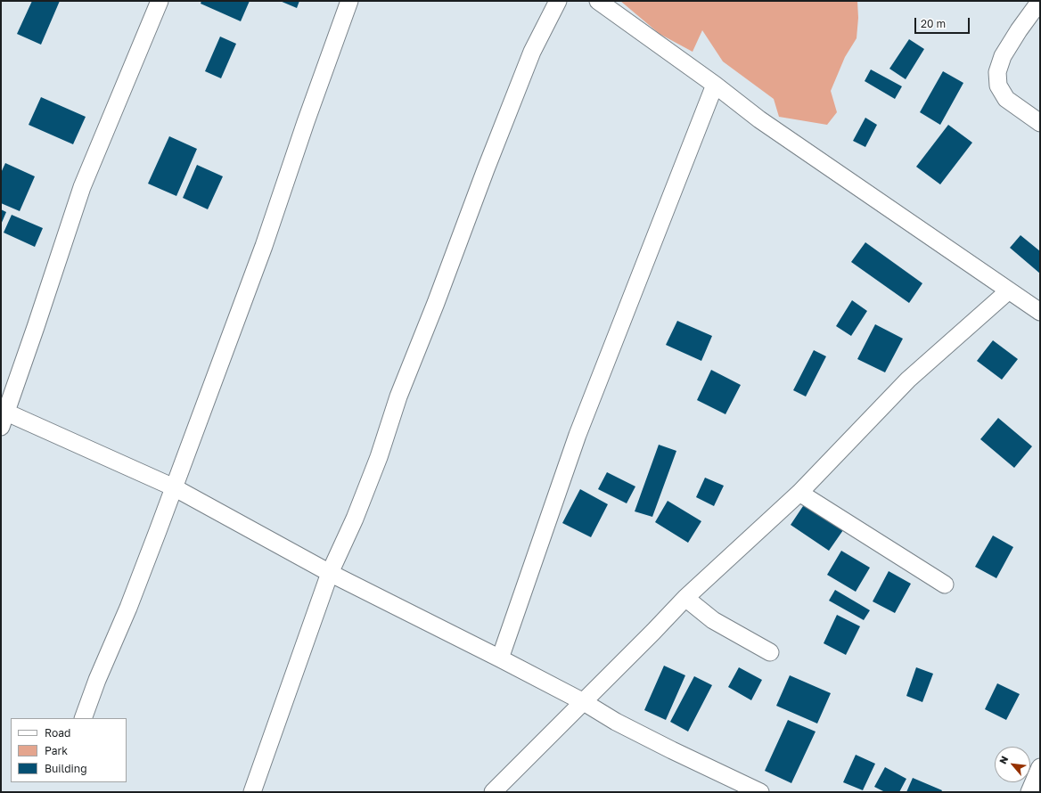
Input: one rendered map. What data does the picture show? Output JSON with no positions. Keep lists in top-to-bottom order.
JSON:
{
  "legend": ["Road", "Park", "Building"],
  "scale_bar": "20 m",
  "north": "top left"
}
